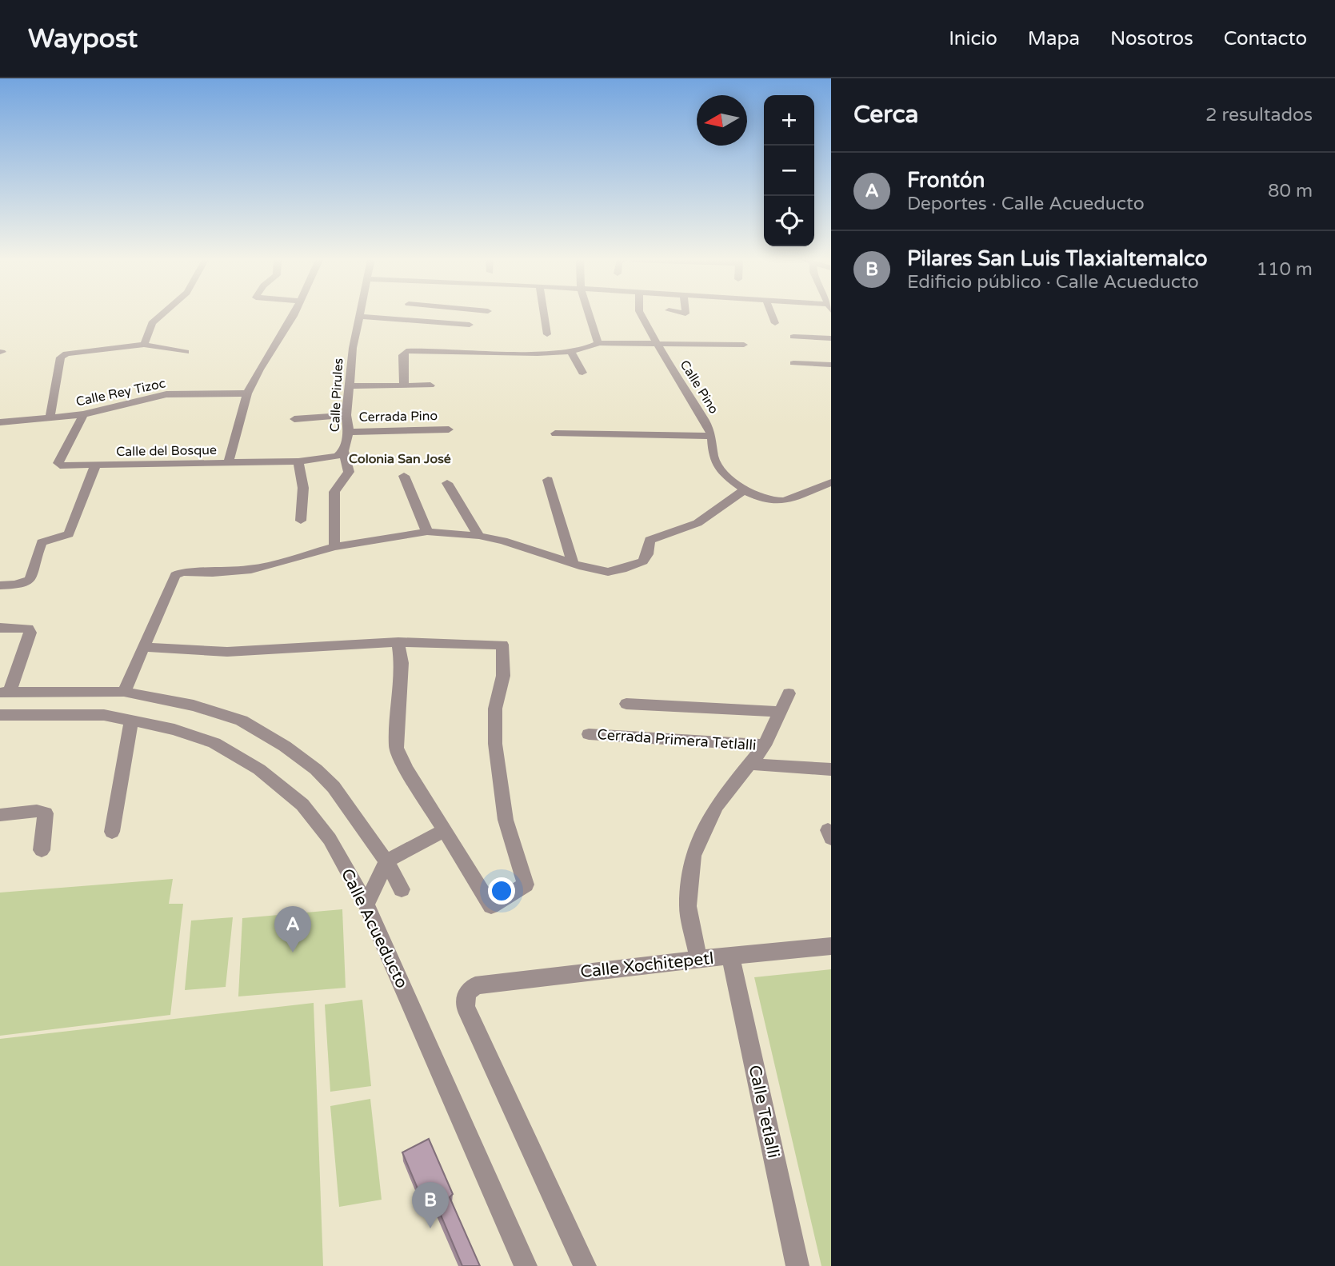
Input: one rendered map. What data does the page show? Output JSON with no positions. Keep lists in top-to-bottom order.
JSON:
{
  "streets": {
    "street": [
      "Calle Pino",
      "Calle Rey Tizoc",
      "Calle Pirules",
      "Cerrada Pino",
      "Calle del Bosque",
      "Cerrada Primera Tetlalli",
      "Calle Acueducto",
      "Calle Xochitepetl",
      "Calle Tetlalli"
    ]
  },
  "crossings": [
    ["Calle Rey Tizoc", "Calle del Bosque"],
    ["Calle Pirules", "Cerrada Pino"],
    ["Calle Pirules", "Calle del Bosque"],
    ["Calle Xochitepetl", "Calle Tetlalli"]
  ],
  "districts": ["Colonia San José"],
  "north": "left",
  "page": {
    "header": "Waypost",
    "nav": [
      "Inicio",
      "Mapa",
      "Nosotros",
      "Contacto"
    ],
    "heading": ["Cerca", "2 resultados"],
    "map_buttons": ["+", "−"],
    "list": [
      {
        "mark": "A",
        "name": "Frontón",
        "note": "Deportes · Calle Acueducto",
        "value": "80 m"
      },
      {
        "mark": "B",
        "name": "Pilares San Luis Tlaxialtemalco",
        "note": "Edificio público · Calle Acueducto",
        "value": "110 m"
      }
    ],
    "pins": ["A", "B"]
  }
}
